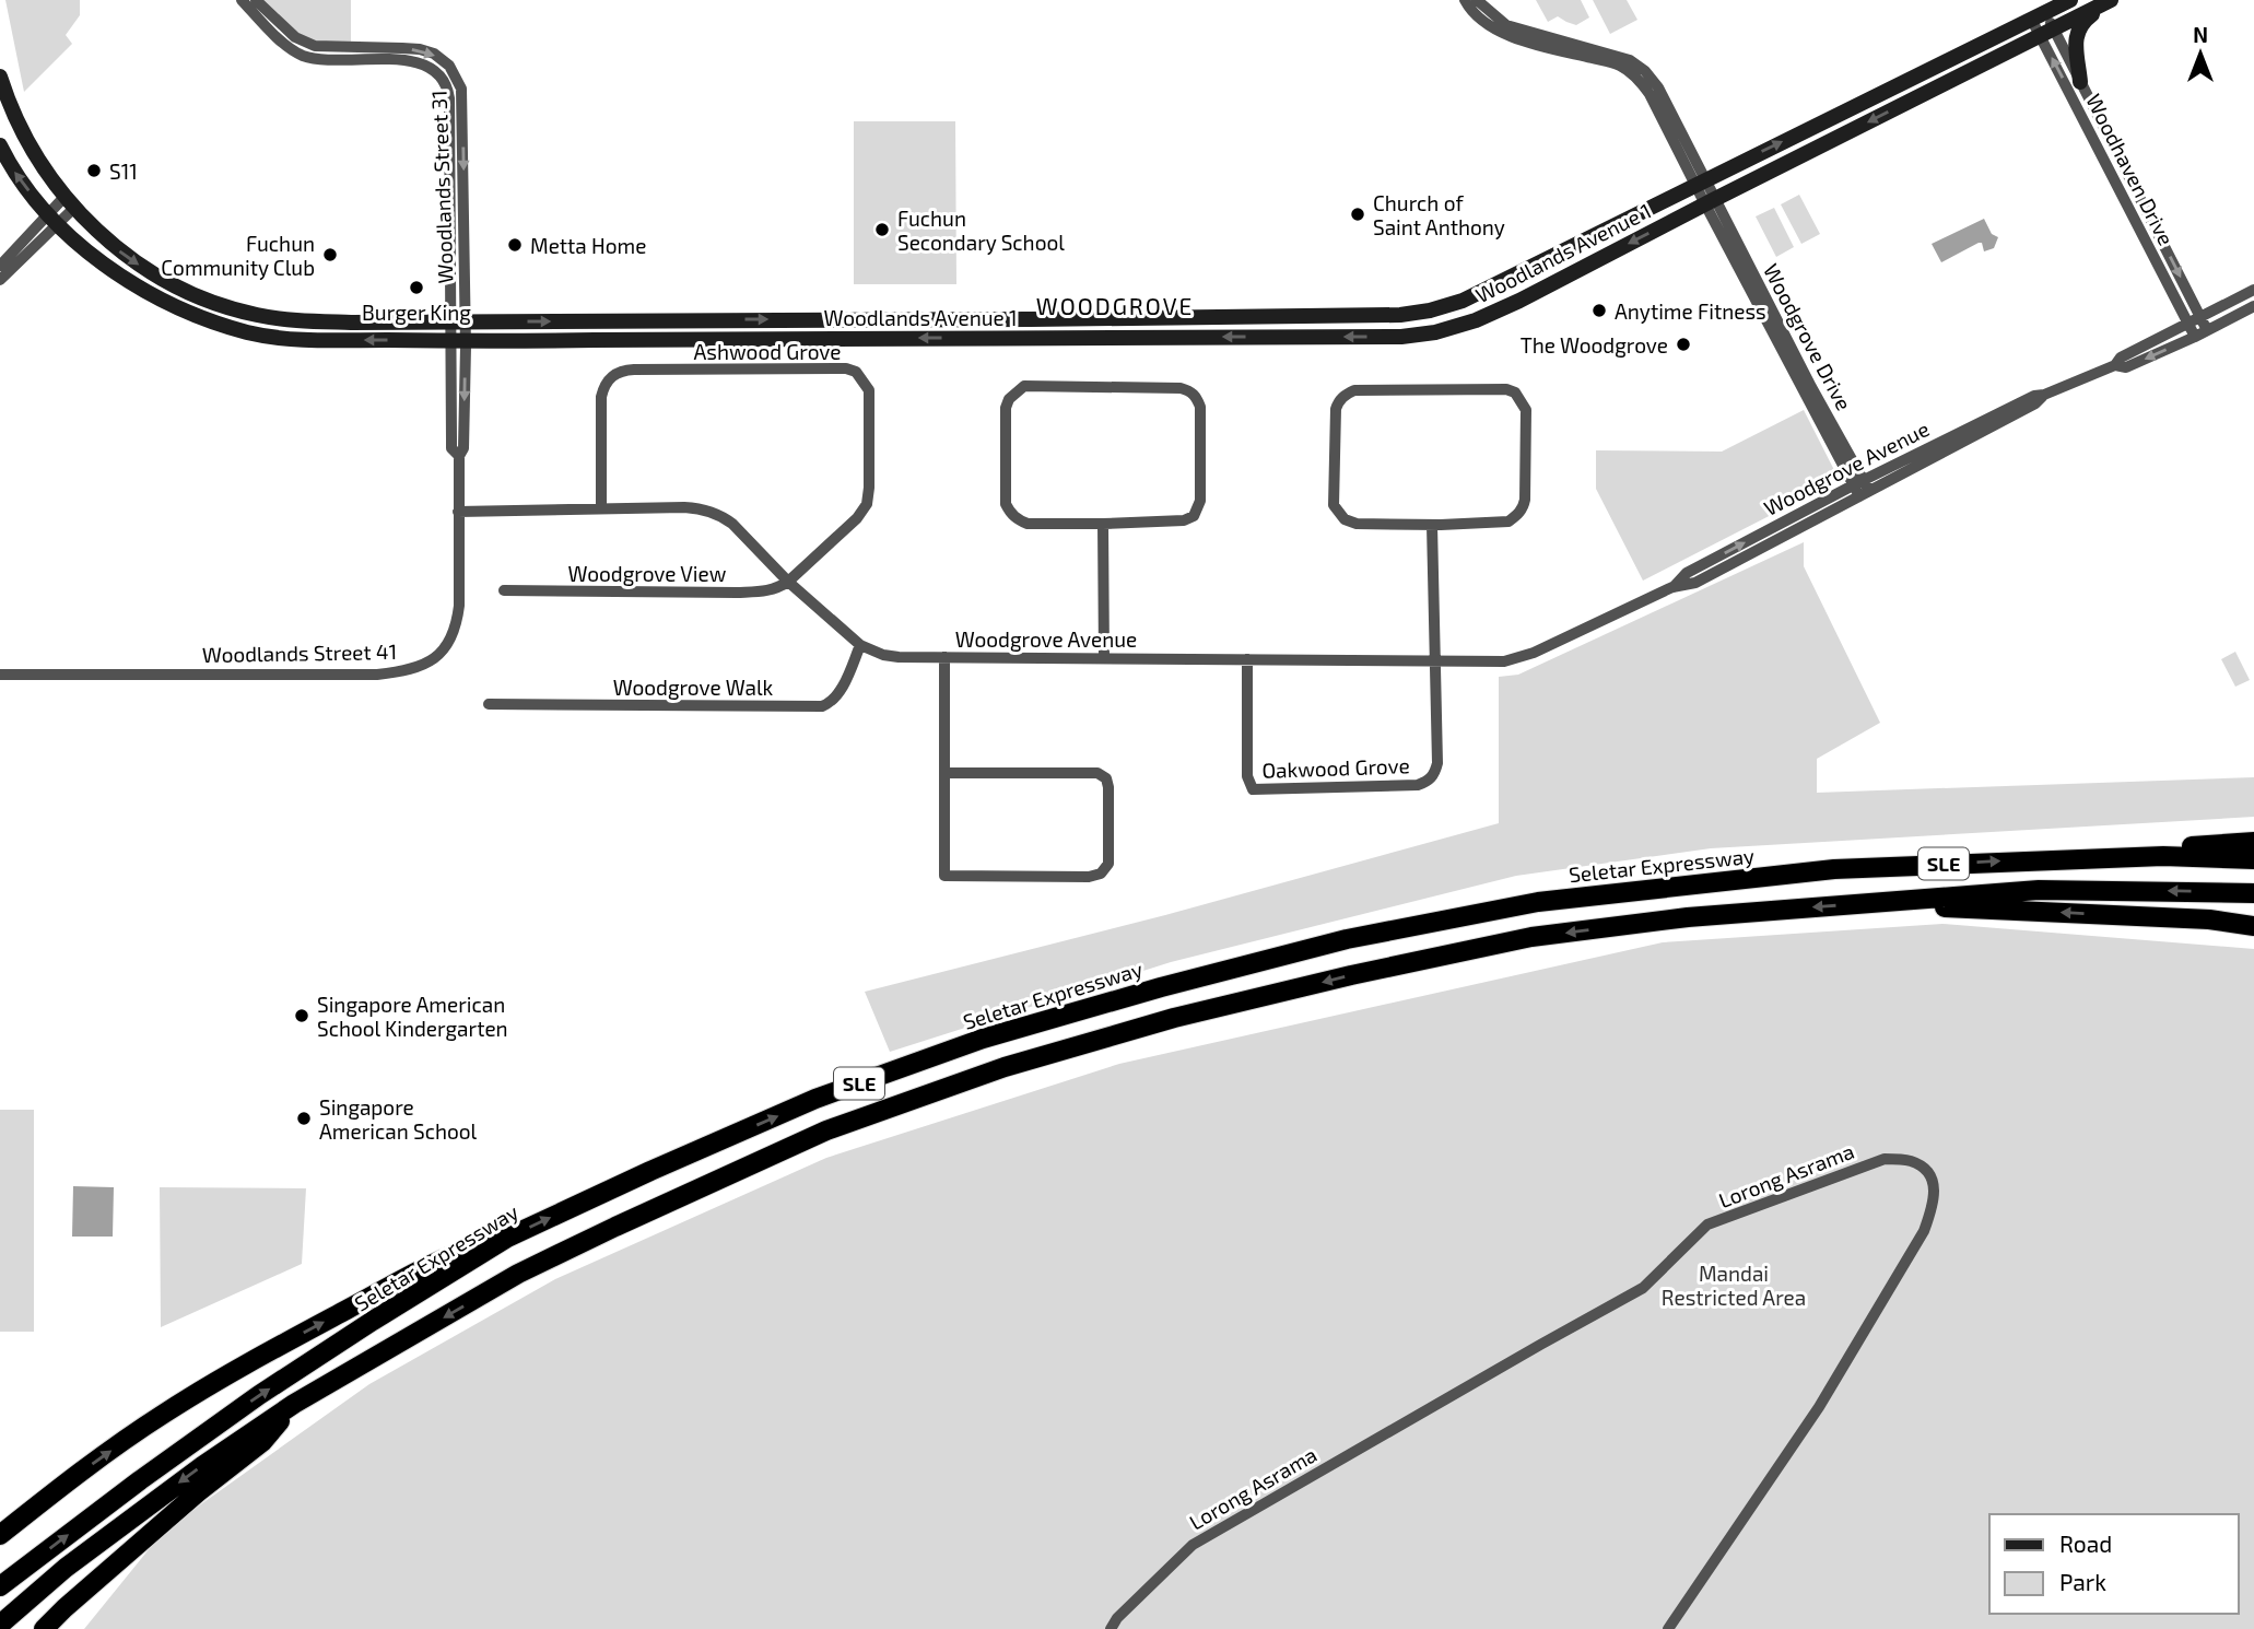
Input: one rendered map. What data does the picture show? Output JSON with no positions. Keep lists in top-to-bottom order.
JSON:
{
  "streets": {
    "highway": ["SLE", "Seletar Expressway"],
    "main road": ["Woodlands Avenue 1"],
    "street": [
      "Woodhaven Drive",
      "Woodlands Street 31",
      "Woodgrove Drive",
      "Ashwood Grove",
      "Woodgrove Avenue",
      "Woodgrove View",
      "Woodlands Street 41",
      "Woodgrove Walk",
      "Oakwood Grove",
      "Lorong Asrama"
    ]
  },
  "crossings": [
    ["Woodhaven Drive", "Woodlands Avenue 1"],
    ["Woodhaven Drive", "Woodgrove Avenue"],
    ["Woodlands Street 31", "Woodlands Avenue 1"],
    ["Woodlands Street 31", "Woodlands Street 41"],
    ["Woodlands Avenue 1", "Woodgrove Drive"],
    ["Woodlands Avenue 1", "Woodlands Street 41"],
    ["Woodgrove Drive", "Woodgrove Avenue"],
    ["Ashwood Grove", "Woodgrove Avenue"],
    ["Ashwood Grove", "Woodgrove View"],
    ["Woodgrove Avenue", "Woodgrove View"],
    ["Woodgrove Avenue", "Woodlands Street 41"],
    ["Woodgrove Avenue", "Woodgrove Walk"],
    ["Woodgrove Avenue", "Oakwood Grove"]
  ],
  "one_way": ["Woodlands Street 31"],
  "districts": ["WOODGROVE"],
  "parks": ["Mandai Restricted Area"],
  "places": [
    "S11",
    "Church of Saint Anthony",
    "Fuchun Secondary School",
    "Metta Home",
    "Fuchun Community Club",
    "Burger King",
    "Anytime Fitness",
    "The Woodgrove",
    "Singapore American School Kindergarten",
    "Singapore American School"
  ],
  "legend": ["Road", "Park"],
  "north": "top"
}
